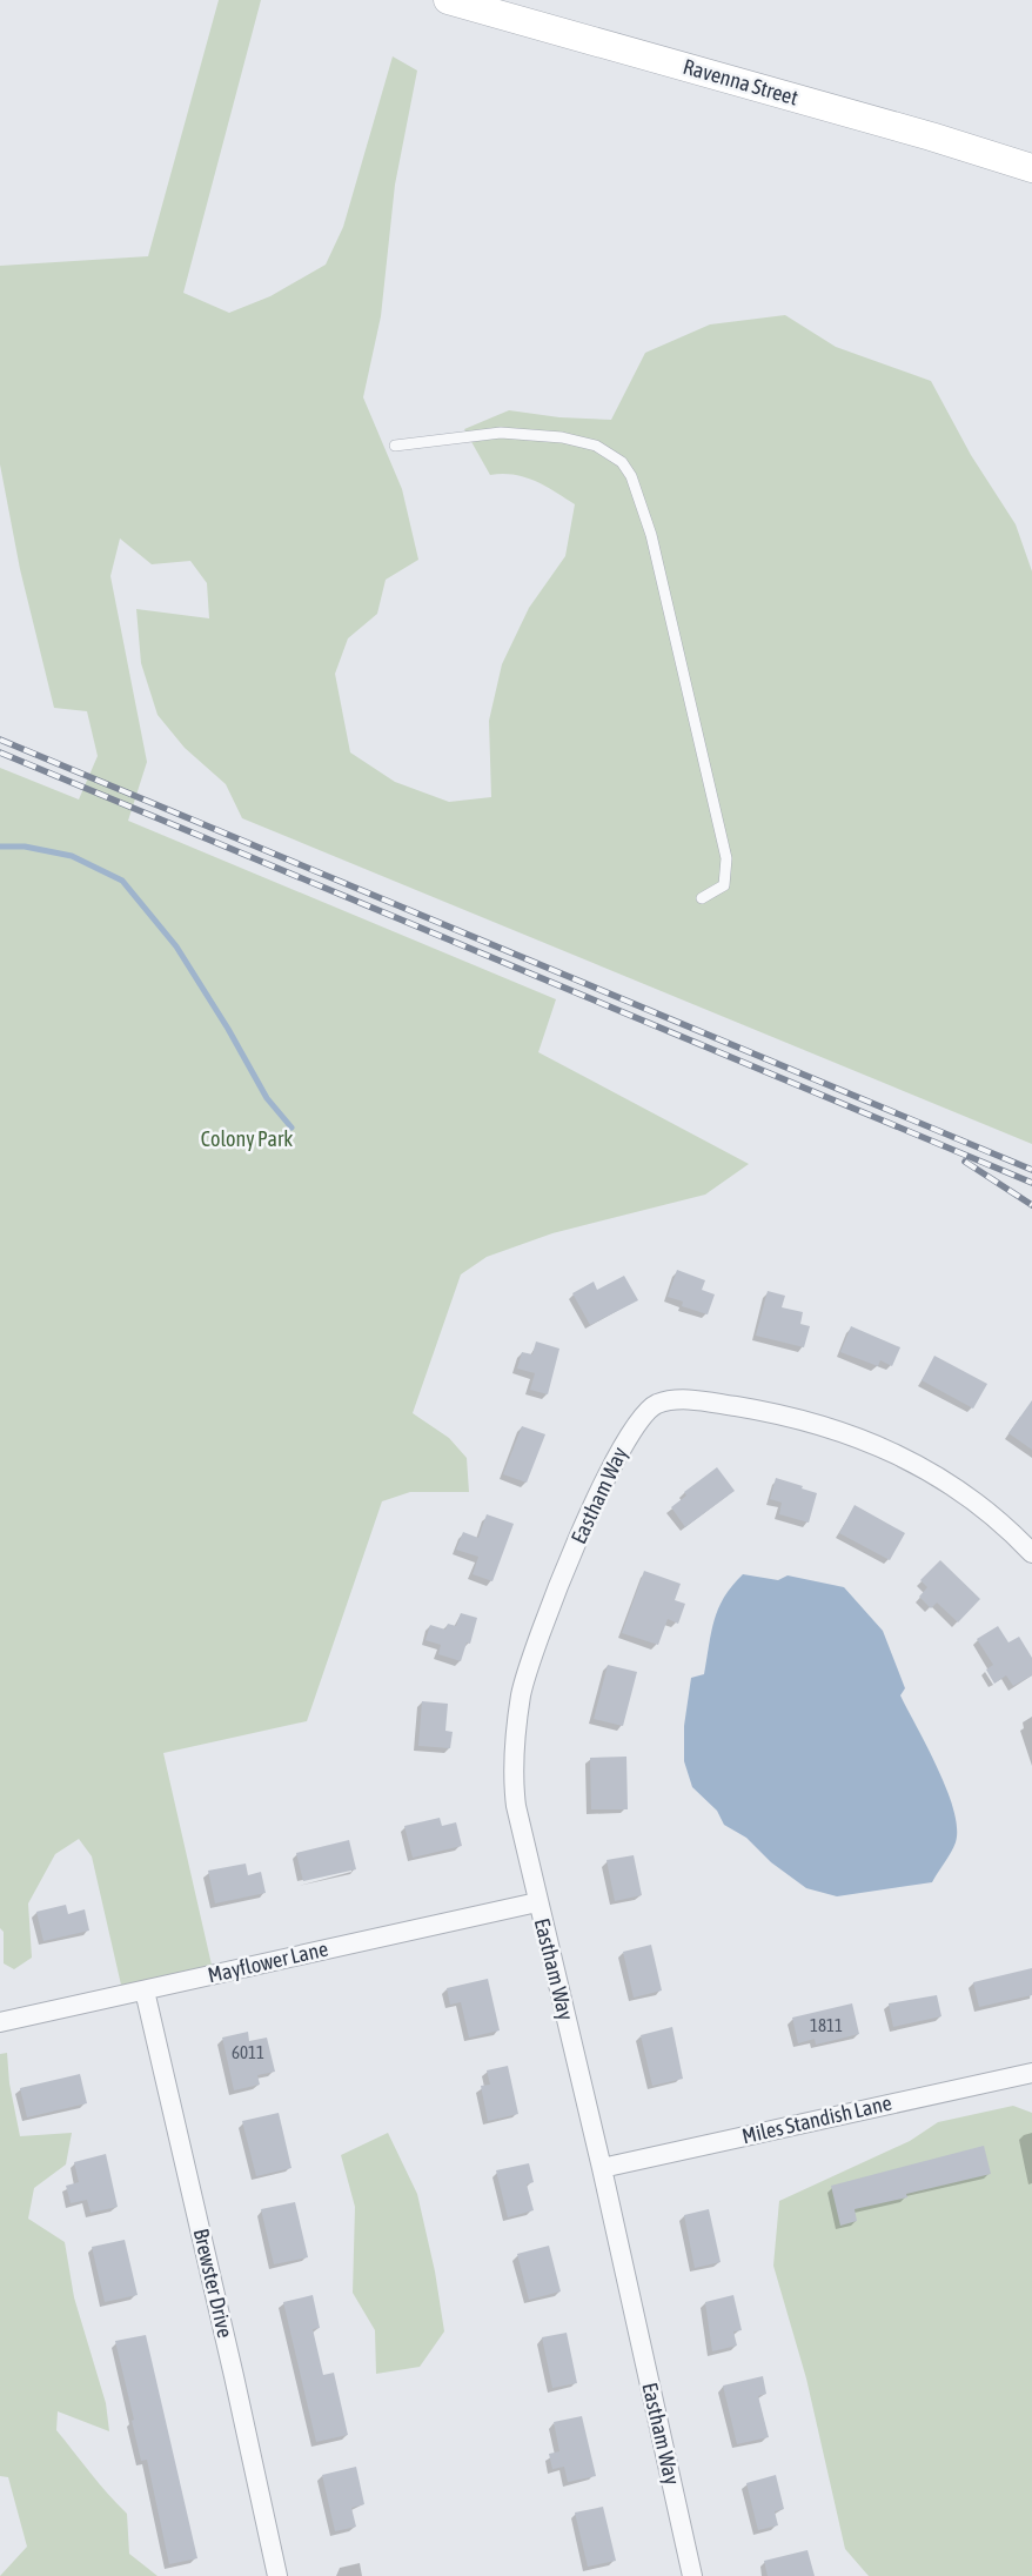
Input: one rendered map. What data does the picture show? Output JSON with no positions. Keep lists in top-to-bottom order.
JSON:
{
  "streets": {
    "street": [
      "Ravenna Street",
      "Eastham Way",
      "Mayflower Lane",
      "Miles Standish Lane",
      "Brewster Drive"
    ]
  },
  "crossings": [
    ["Eastham Way", "Mayflower Lane"],
    ["Eastham Way", "Miles Standish Lane"],
    ["Mayflower Lane", "Brewster Drive"]
  ],
  "parks": ["Colony Park"],
  "house_numbers": ["1811", "6011"]
}
